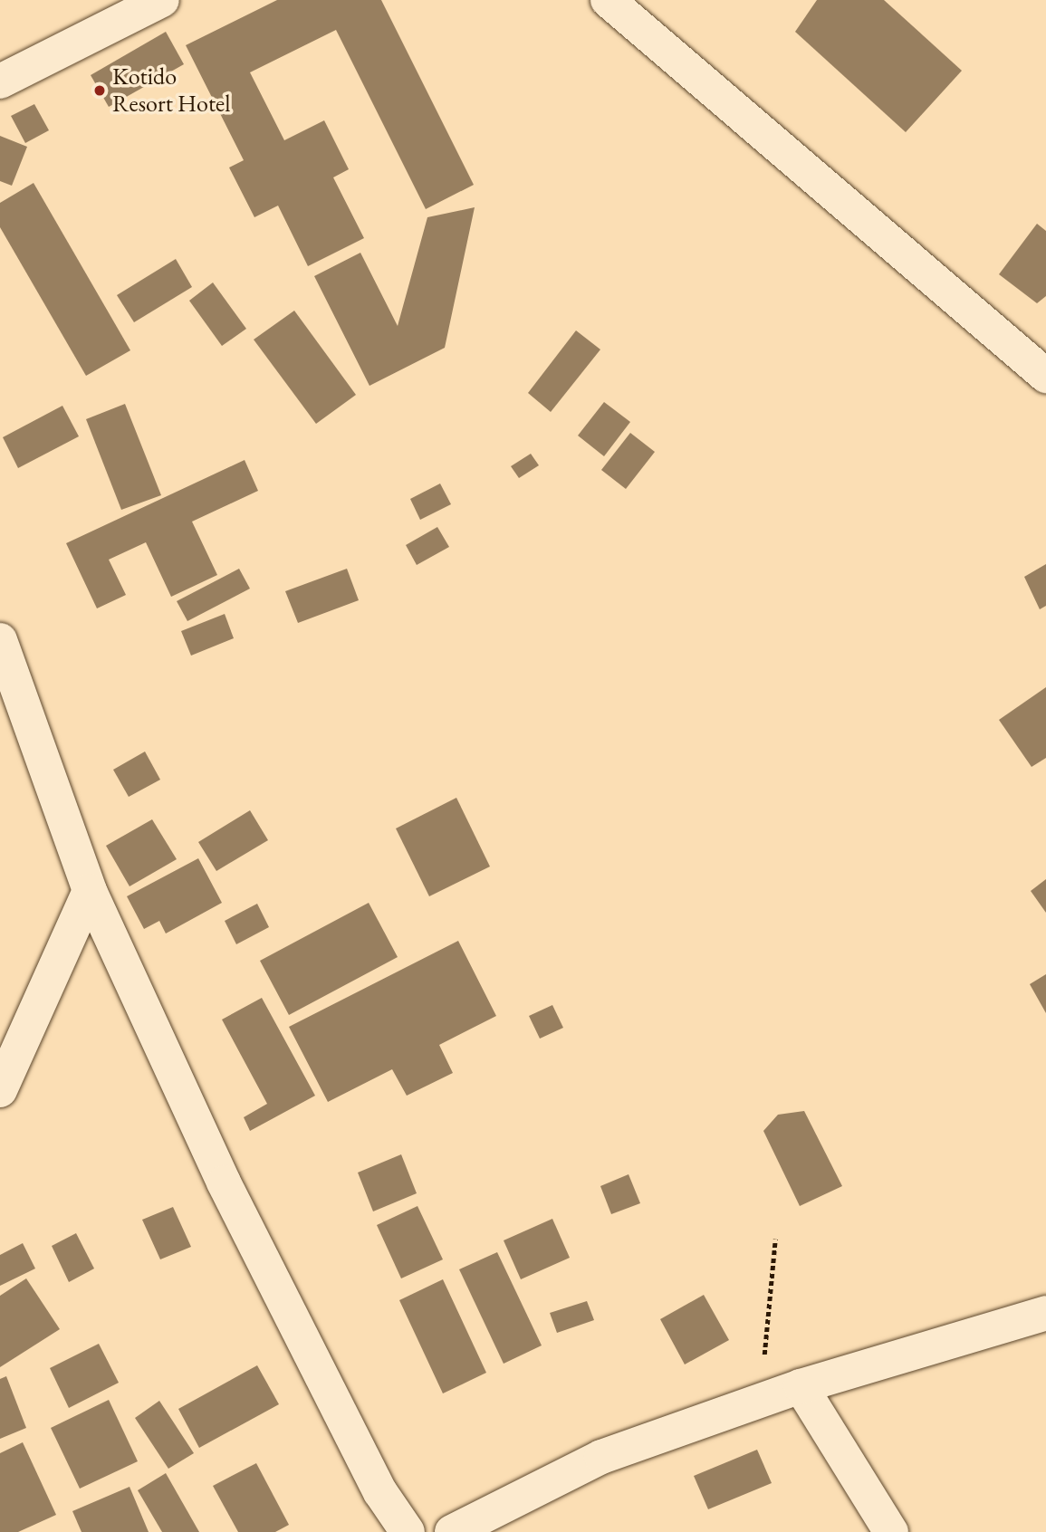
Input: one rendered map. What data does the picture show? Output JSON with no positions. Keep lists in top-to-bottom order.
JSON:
{
  "places": ["Kotido Resort Hotel"]
}
